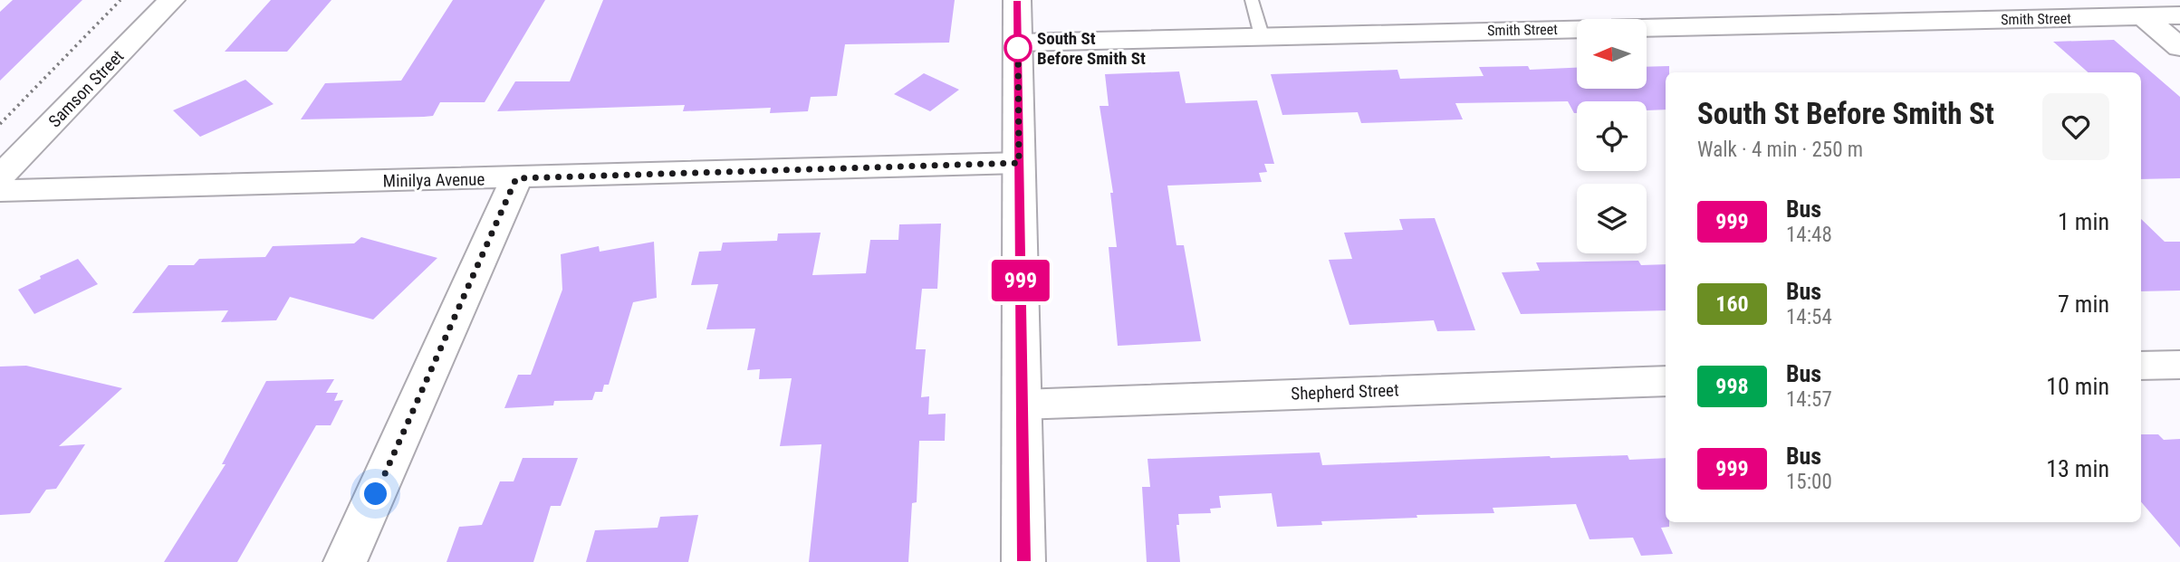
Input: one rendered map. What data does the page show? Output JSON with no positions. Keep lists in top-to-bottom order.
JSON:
{
  "streets": {
    "street": [
      "Smith Street",
      "Samson Street",
      "Minilya Avenue",
      "Shepherd Street"
    ]
  },
  "places": ["South St Before Smith St"],
  "lines": ["bus line 999"],
  "north": "left",
  "page": {
    "on_map": "999",
    "heading": ["South St Before Smith St", "Walk · 4 min · 250 m"],
    "list": [
      {
        "mark": "999",
        "name": "Bus",
        "note": "14:48",
        "value": "1 min"
      },
      {
        "mark": "160",
        "name": "Bus",
        "note": "14:54",
        "value": "7 min"
      },
      {
        "mark": "998",
        "name": "Bus",
        "note": "14:57",
        "value": "10 min"
      },
      {
        "mark": "999",
        "name": "Bus",
        "note": "15:00",
        "value": "13 min"
      }
    ]
  }
}
